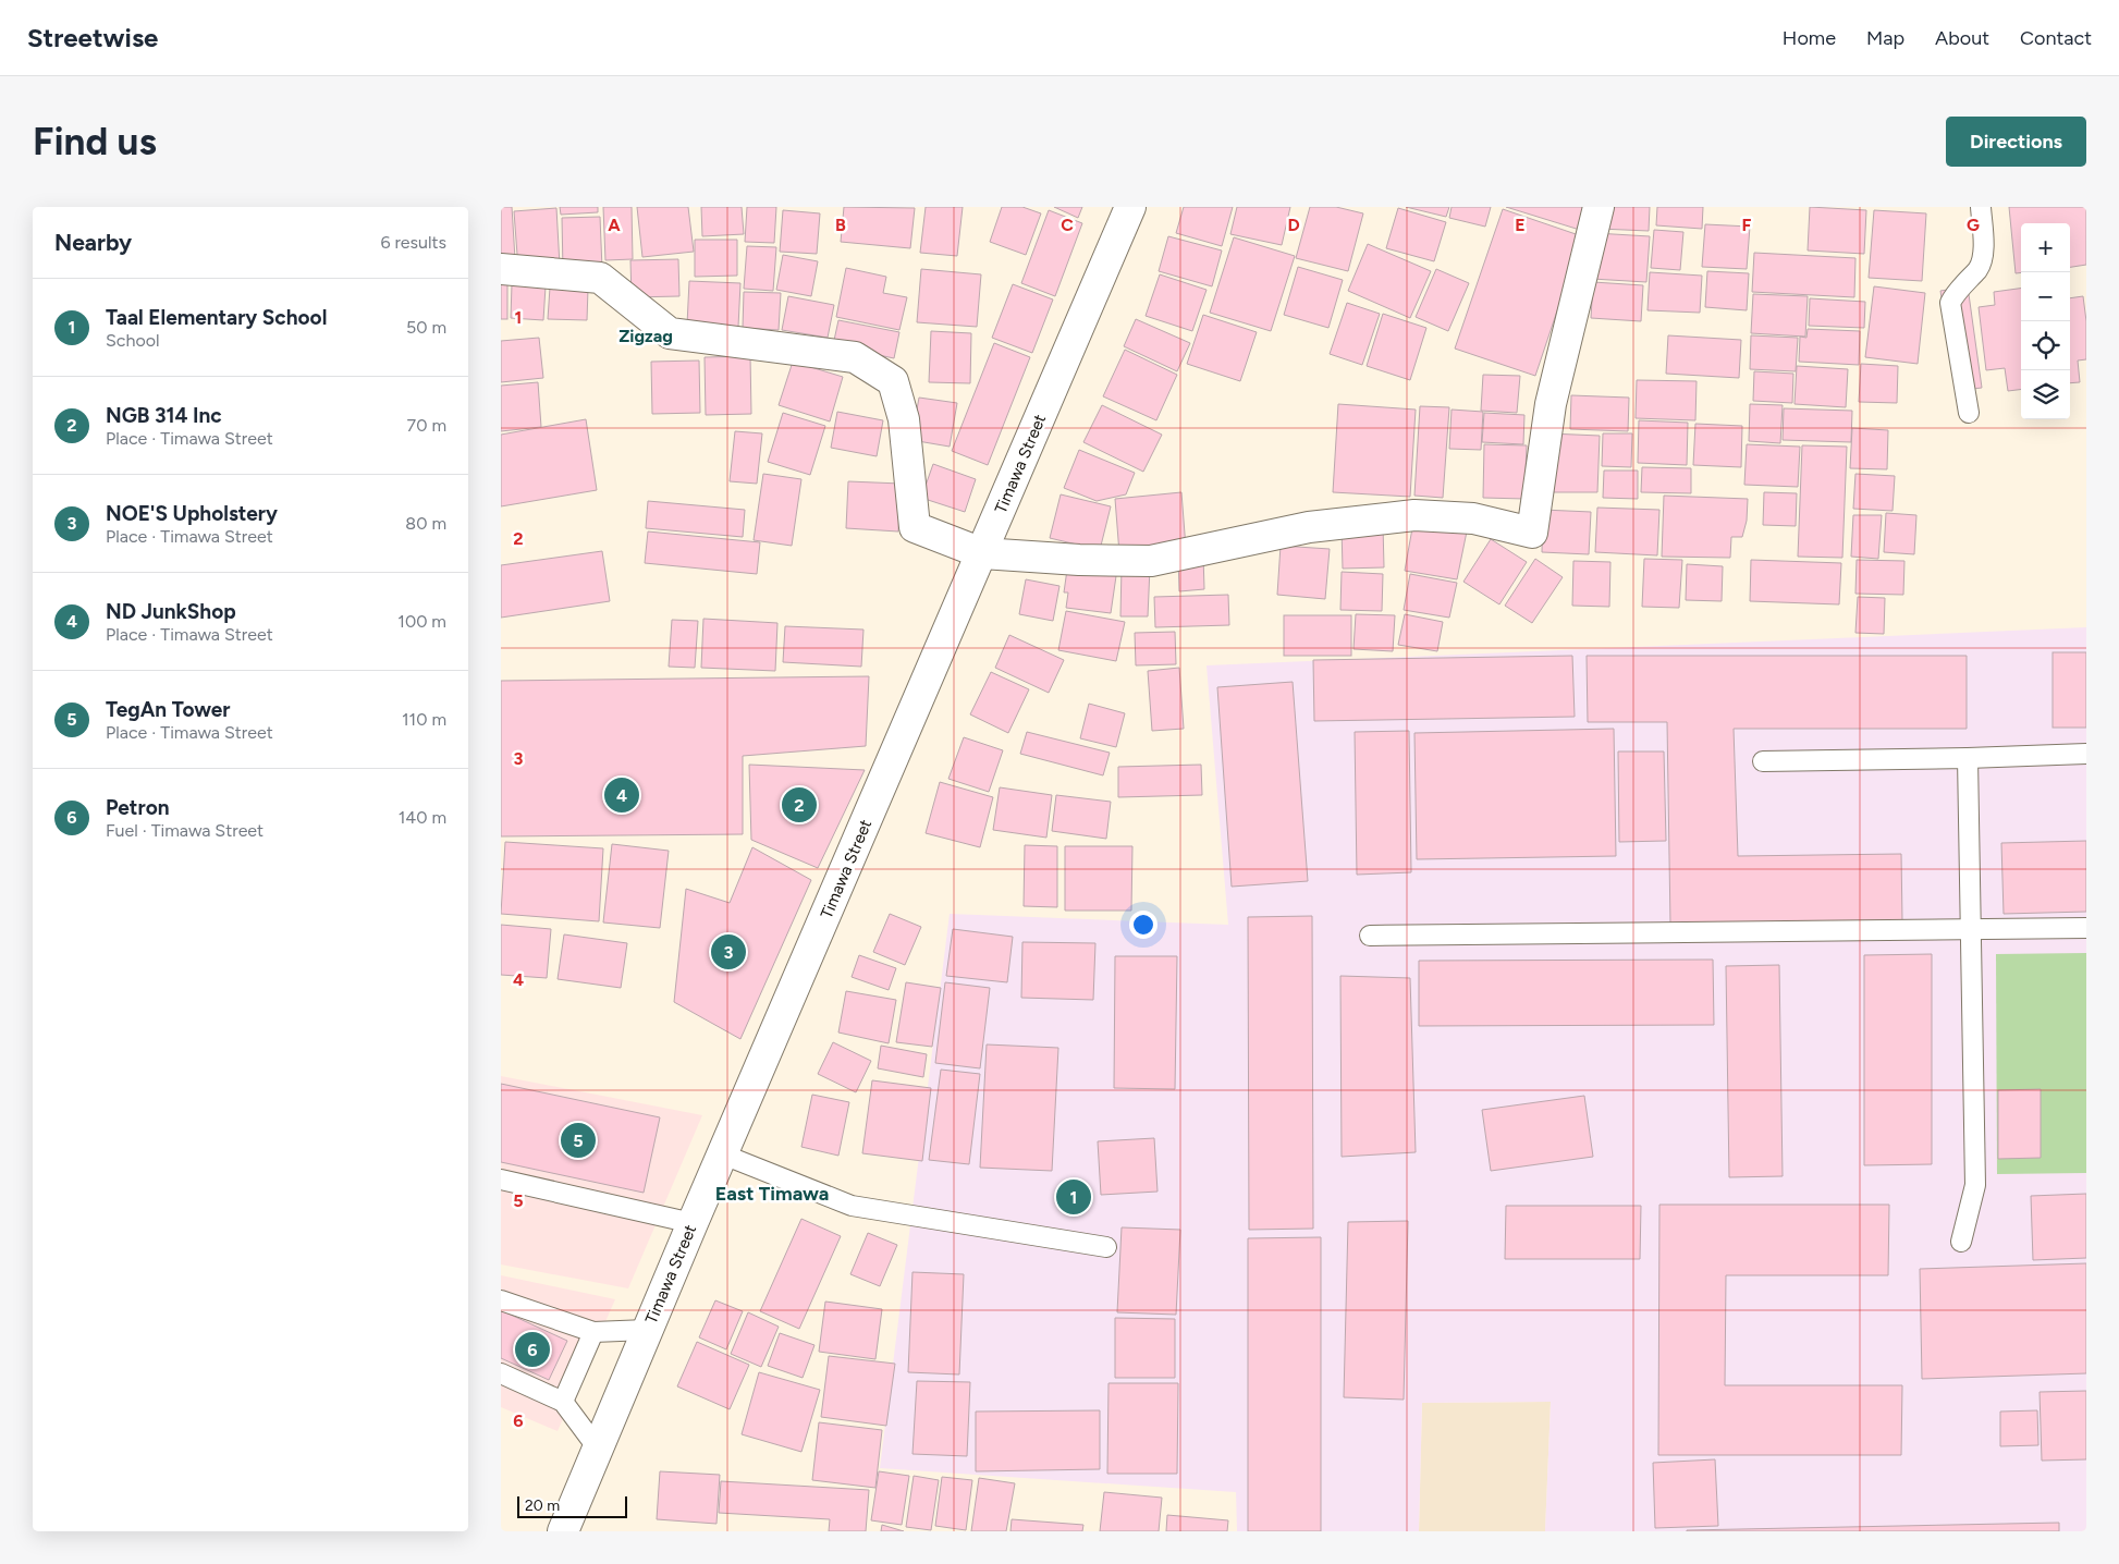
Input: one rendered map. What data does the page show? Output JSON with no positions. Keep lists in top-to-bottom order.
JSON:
{
  "streets": {
    "street": ["Timawa Street"]
  },
  "districts": ["Zigzag", "East Timawa"],
  "scale_bar": "20 m",
  "page": {
    "header": "Streetwise",
    "nav": [
      "Home",
      "Map",
      "About",
      "Contact"
    ],
    "buttons": "Directions",
    "title": "Find us",
    "heading": ["Nearby", "6 results"],
    "map_buttons": ["+", "−"],
    "list": [
      {
        "mark": "1",
        "name": "Taal Elementary School",
        "note": "School",
        "value": "50 m"
      },
      {
        "mark": "2",
        "name": "NGB 314 Inc",
        "note": "Place · Timawa Street",
        "value": "70 m"
      },
      {
        "mark": "3",
        "name": "NOE'S Upholstery",
        "note": "Place · Timawa Street",
        "value": "80 m"
      },
      {
        "mark": "4",
        "name": "ND JunkShop",
        "note": "Place · Timawa Street",
        "value": "100 m"
      },
      {
        "mark": "5",
        "name": "TegAn Tower",
        "note": "Place · Timawa Street",
        "value": "110 m"
      },
      {
        "mark": "6",
        "name": "Petron",
        "note": "Fuel · Timawa Street",
        "value": "140 m"
      }
    ],
    "pins": [
      "4",
      "2",
      "3",
      "5",
      "1",
      "6"
    ],
    "scale": "20 m"
  },
  "grid": {
    "columns": [
      "A",
      "B",
      "C",
      "D",
      "E",
      "F",
      "G"
    ],
    "rows": [
      "1",
      "2",
      "3",
      "4",
      "5",
      "6"
    ]
  }
}
